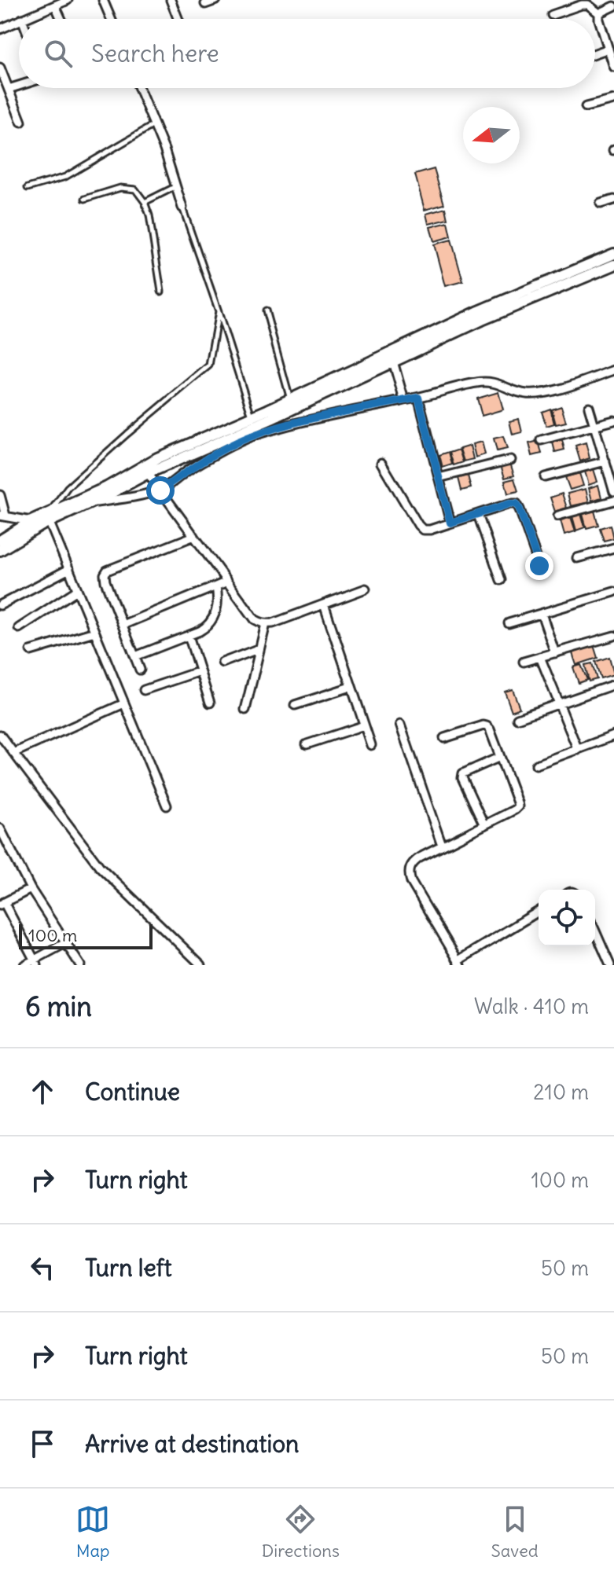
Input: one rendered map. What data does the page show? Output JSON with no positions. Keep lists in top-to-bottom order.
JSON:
{
  "scale_bar": "100 m",
  "north": "left",
  "page": {
    "search": "Search here",
    "scale": "100 m",
    "heading": ["6 min", "Walk · 410 m"],
    "list": [
      ["Continue", "210 m"],
      ["Turn right", "100 m"],
      ["Turn left", "50 m"],
      ["Turn right", "50 m"],
      "Arrive at destination"
    ],
    "nav": ["Map", "Directions", "Saved"]
  }
}
